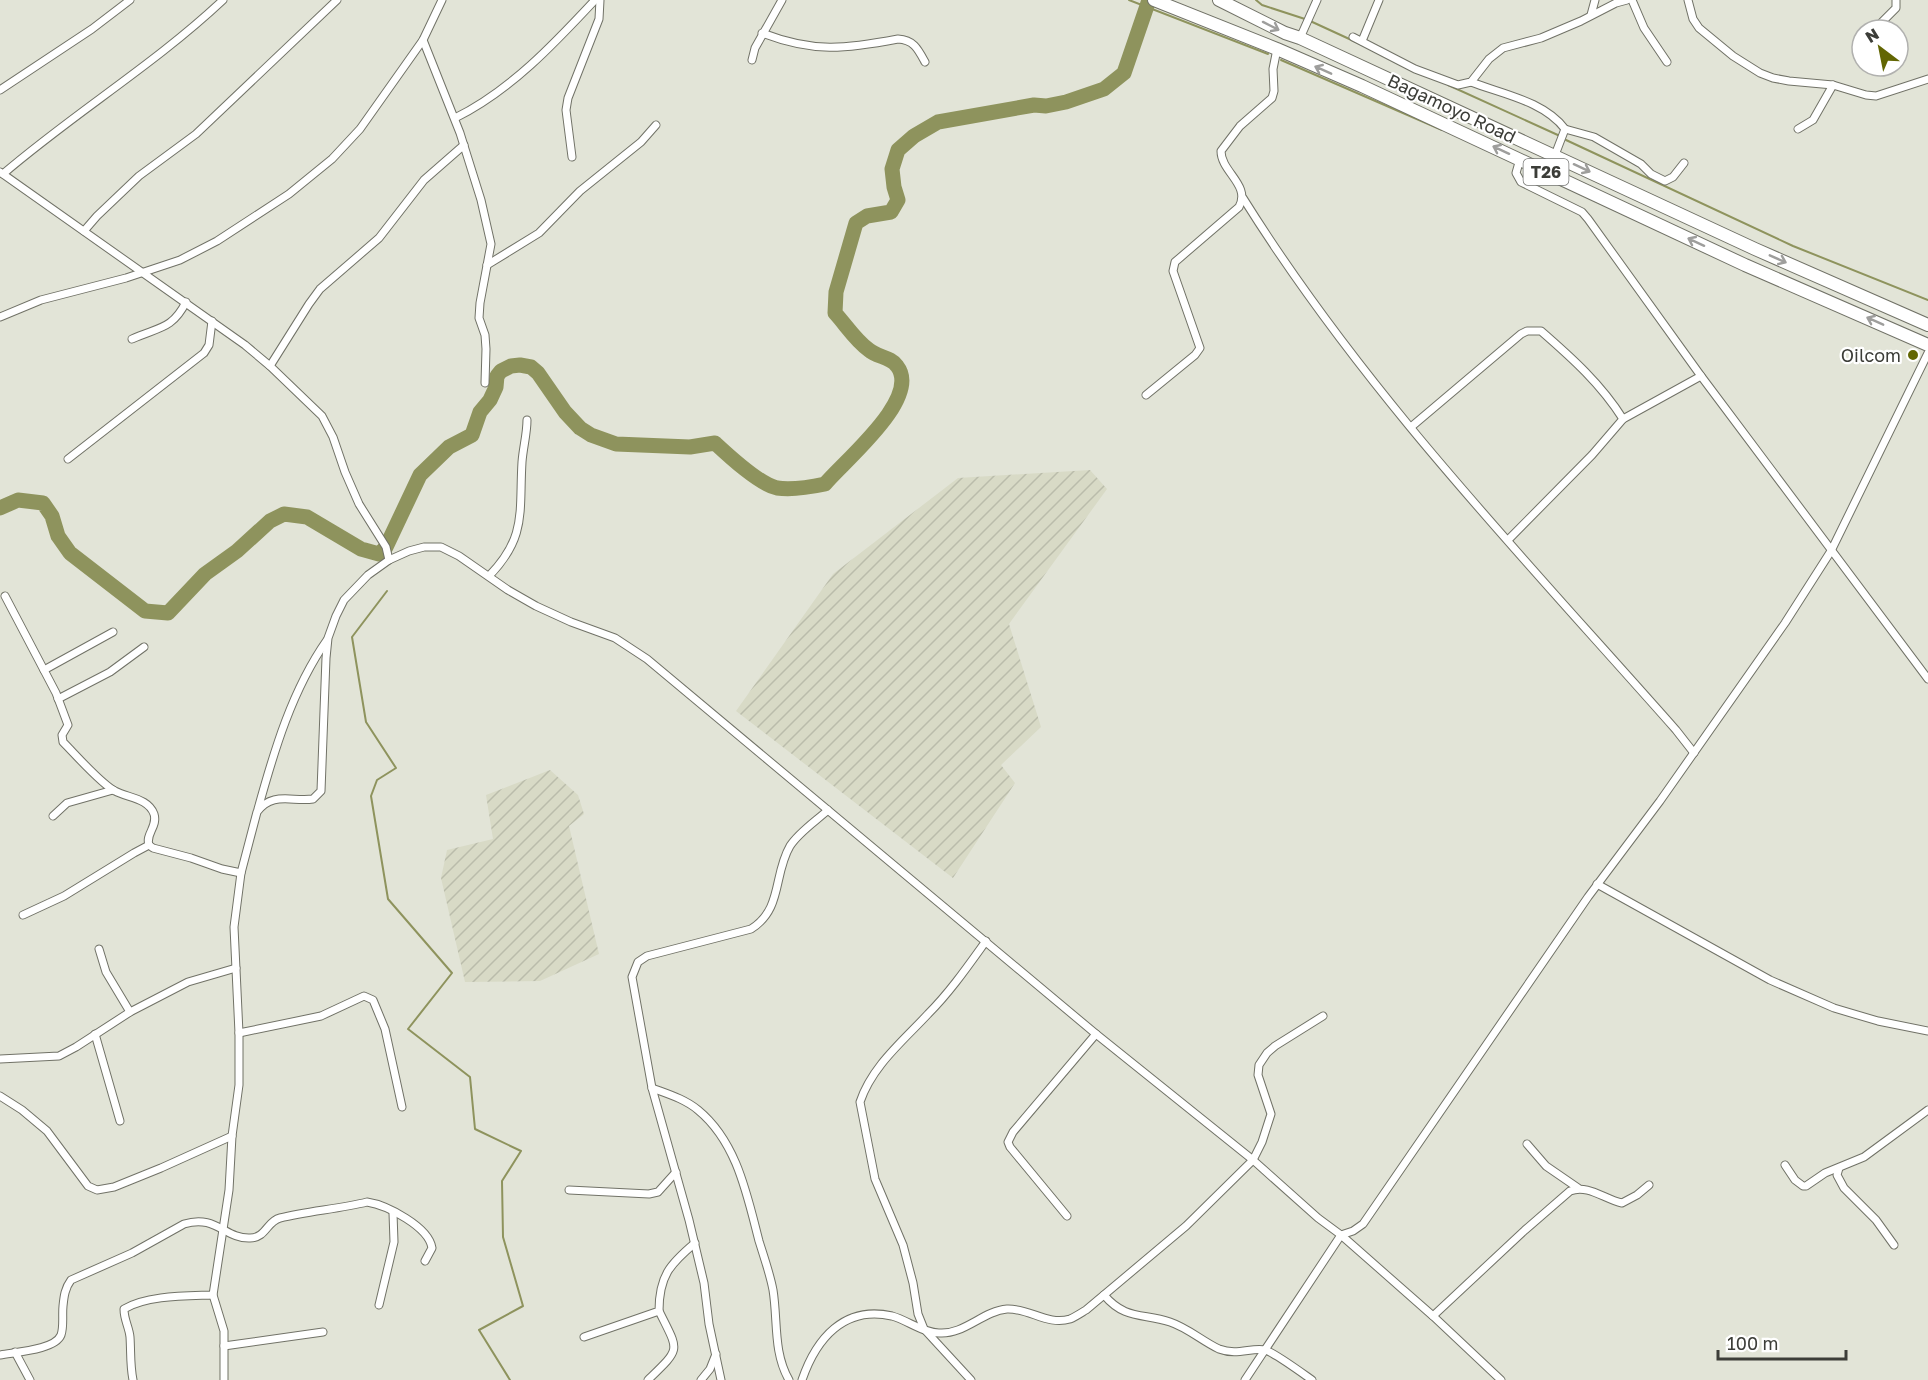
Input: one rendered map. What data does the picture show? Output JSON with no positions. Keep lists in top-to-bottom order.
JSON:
{
  "streets": {
    "highway": ["Bagamoyo Road", "T26"]
  },
  "places": ["Oilcom"],
  "scale_bar": "100 m",
  "north": "top left"
}
